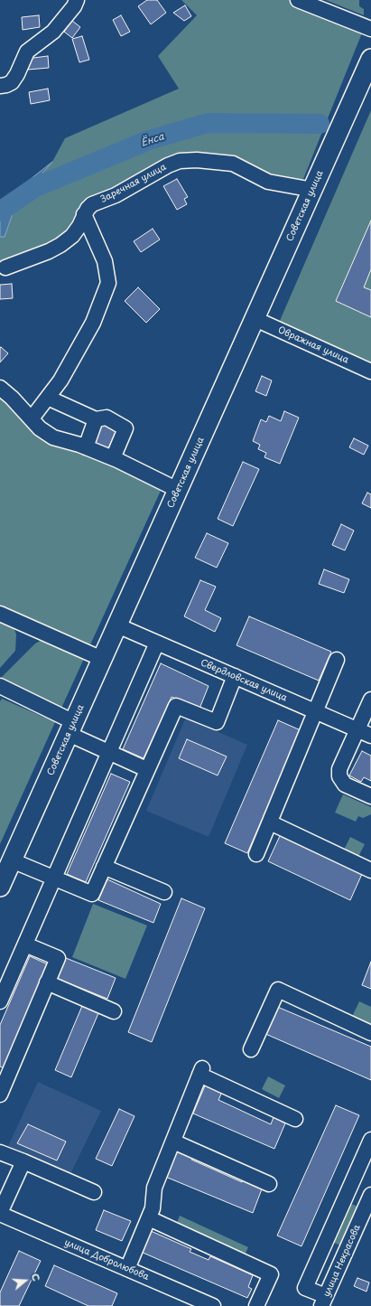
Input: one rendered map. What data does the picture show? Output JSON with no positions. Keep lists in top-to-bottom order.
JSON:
{
  "streets": {
    "main road": ["Советская улица"],
    "street": [
      "Заречная улица",
      "Овражная улица",
      "Свердловская улица",
      "улица Добролюбова",
      "улица Некрасова"
    ]
  },
  "crossings": [
    ["Заречная улица", "Советская улица"],
    ["Советская улица", "Овражная улица"],
    ["Советская улица", "Свердловская улица"]
  ],
  "water": ["Ёнса"],
  "north": "right"
}
